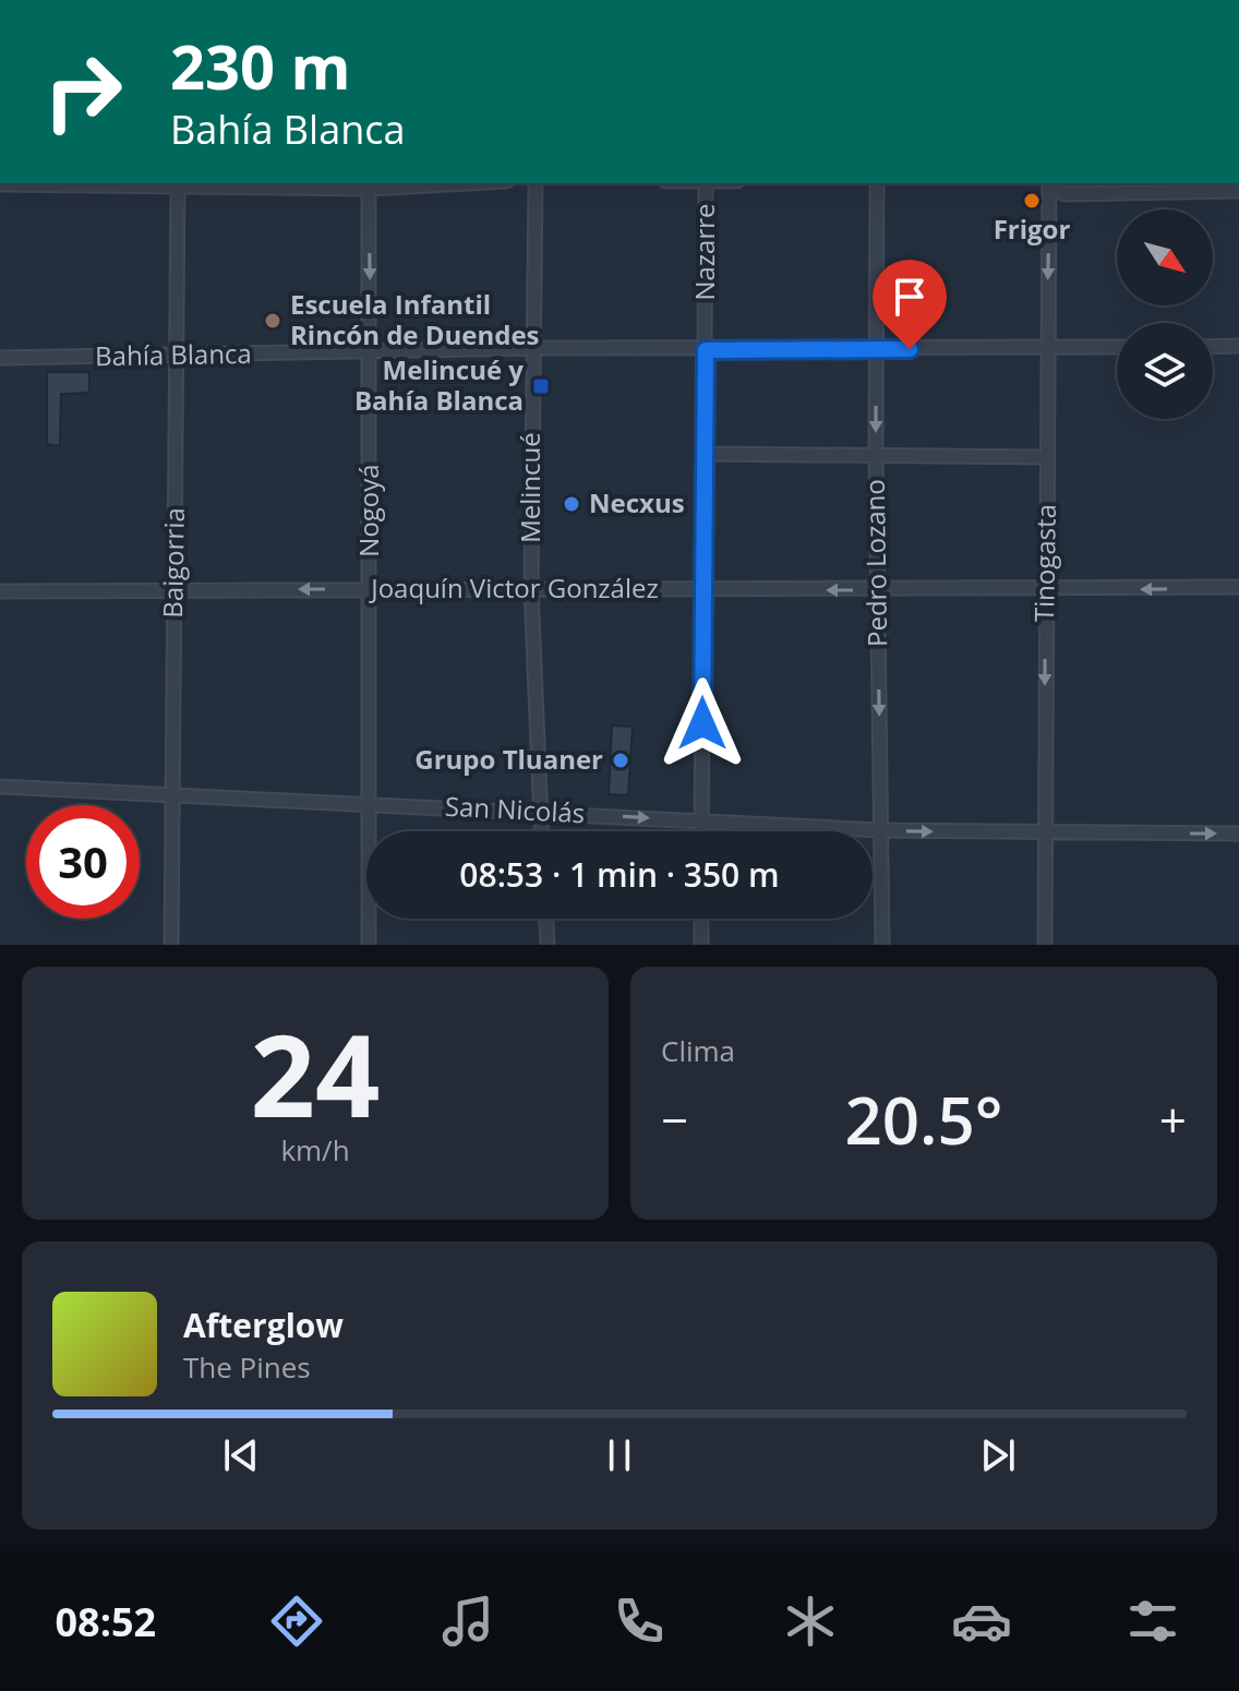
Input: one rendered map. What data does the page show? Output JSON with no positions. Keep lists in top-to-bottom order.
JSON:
{
  "streets": {
    "street": [
      "Nazarre",
      "Bahía Blanca",
      "Melincué",
      "Nogoyá",
      "Baigorria",
      "Pedro Lozano",
      "Tinogasta",
      "Joaquín Victor González",
      "San Nicolás"
    ]
  },
  "crossings": [
    ["Nazarre", "Bahía Blanca"],
    ["Nazarre", "Joaquín Victor González"],
    ["Nazarre", "San Nicolás"],
    ["Bahía Blanca", "Melincué"],
    ["Bahía Blanca", "Nogoyá"],
    ["Bahía Blanca", "Baigorria"],
    ["Bahía Blanca", "Pedro Lozano"],
    ["Bahía Blanca", "Tinogasta"],
    ["Melincué", "Joaquín Victor González"],
    ["Melincué", "San Nicolás"],
    ["Nogoyá", "Joaquín Victor González"],
    ["Nogoyá", "San Nicolás"],
    ["Baigorria", "Joaquín Victor González"],
    ["Baigorria", "San Nicolás"],
    ["Pedro Lozano", "Joaquín Victor González"],
    ["Pedro Lozano", "San Nicolás"],
    ["Tinogasta", "Joaquín Victor González"],
    ["Tinogasta", "San Nicolás"]
  ],
  "one_way": [
    "Pedro Lozano",
    "Tinogasta",
    "Joaquín Victor González",
    "San Nicolás"
  ],
  "places": {
    "other": [
      "Frigor",
      "Escuela Infantil Rincón de Duendes",
      "Necxus",
      "Grupo Tluaner"
    ],
    "transit": ["Melincué y Bahía Blanca"]
  },
  "north": "bottom right",
  "page": {
    "turn": ["230 m", "Bahía Blanca"],
    "limit": "30",
    "trip": "08:53 · 1 min · 350 m",
    "tile": [
      ["24", "km/h"],
      "Clima"
    ],
    "heat": ["−", "20.5°", "+"],
    "song": ["Afterglow", "The Pines"],
    "tabs": "08:52"
  }
}
